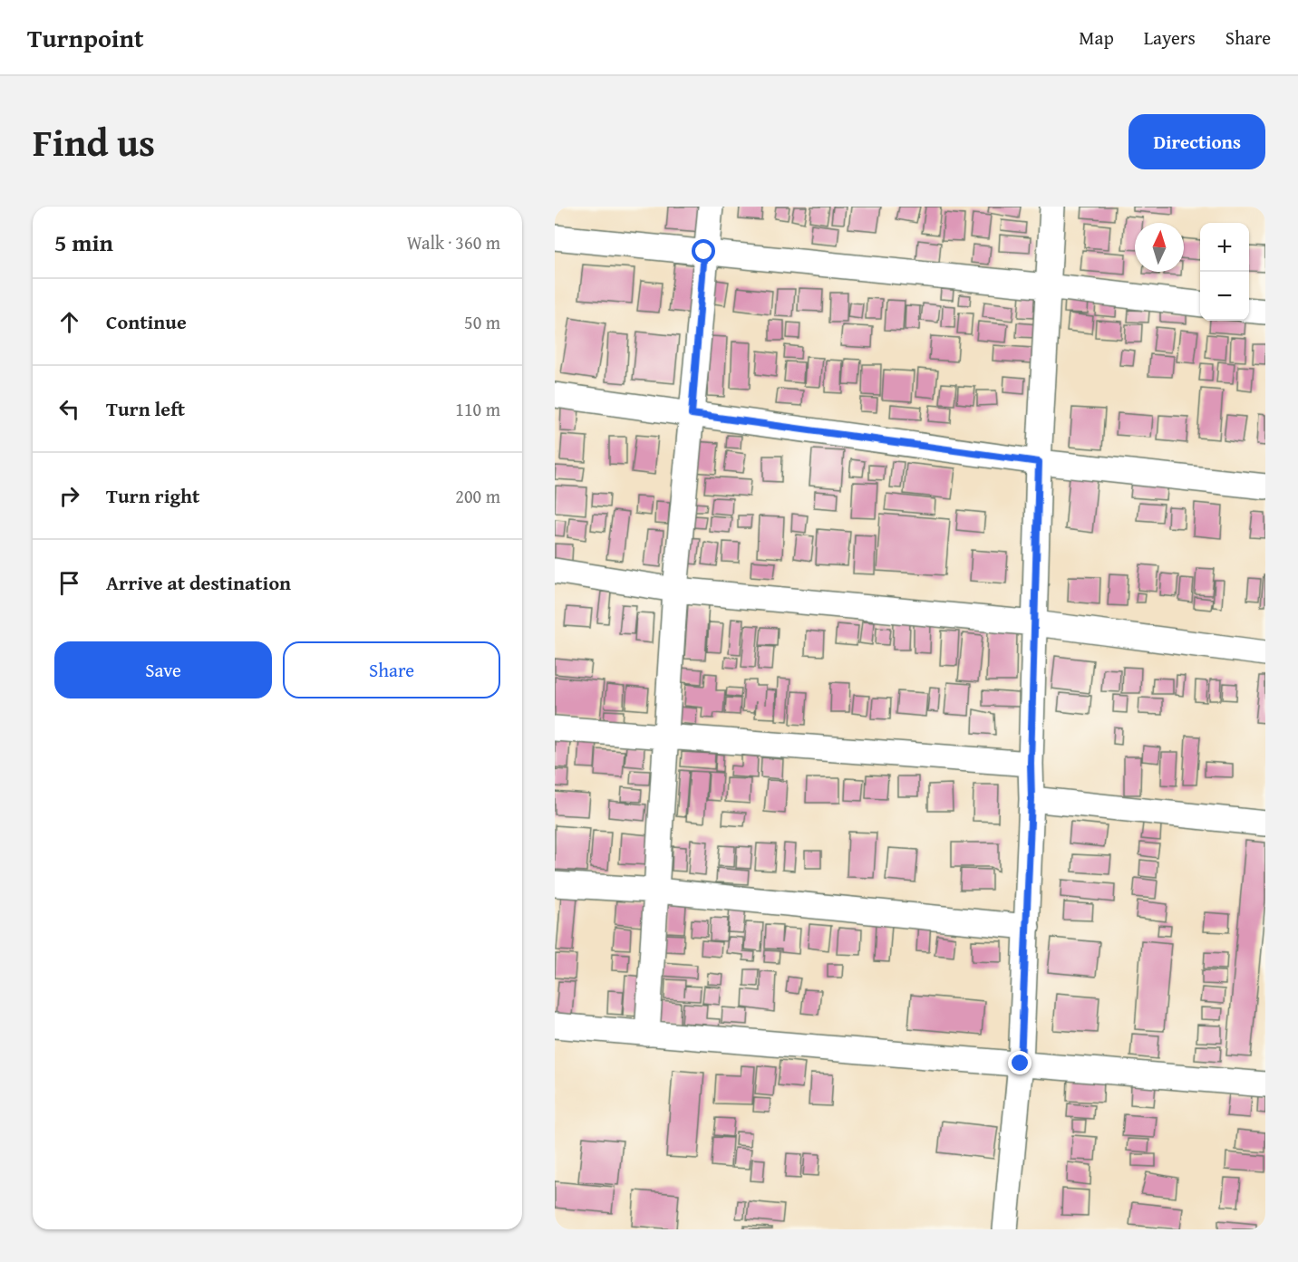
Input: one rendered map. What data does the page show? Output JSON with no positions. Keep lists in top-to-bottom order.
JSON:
{
  "north": "top",
  "page": {
    "header": "Turnpoint",
    "nav": ["Map", "Layers", "Share"],
    "title": "Find us",
    "buttons": [
      "Directions",
      ["Save", "Share"]
    ],
    "heading": ["5 min", "Walk · 360 m"],
    "map_buttons": ["+", "−"],
    "list": [
      ["Continue", "50 m"],
      ["Turn left", "110 m"],
      ["Turn right", "200 m"],
      "Arrive at destination"
    ]
  }
}
